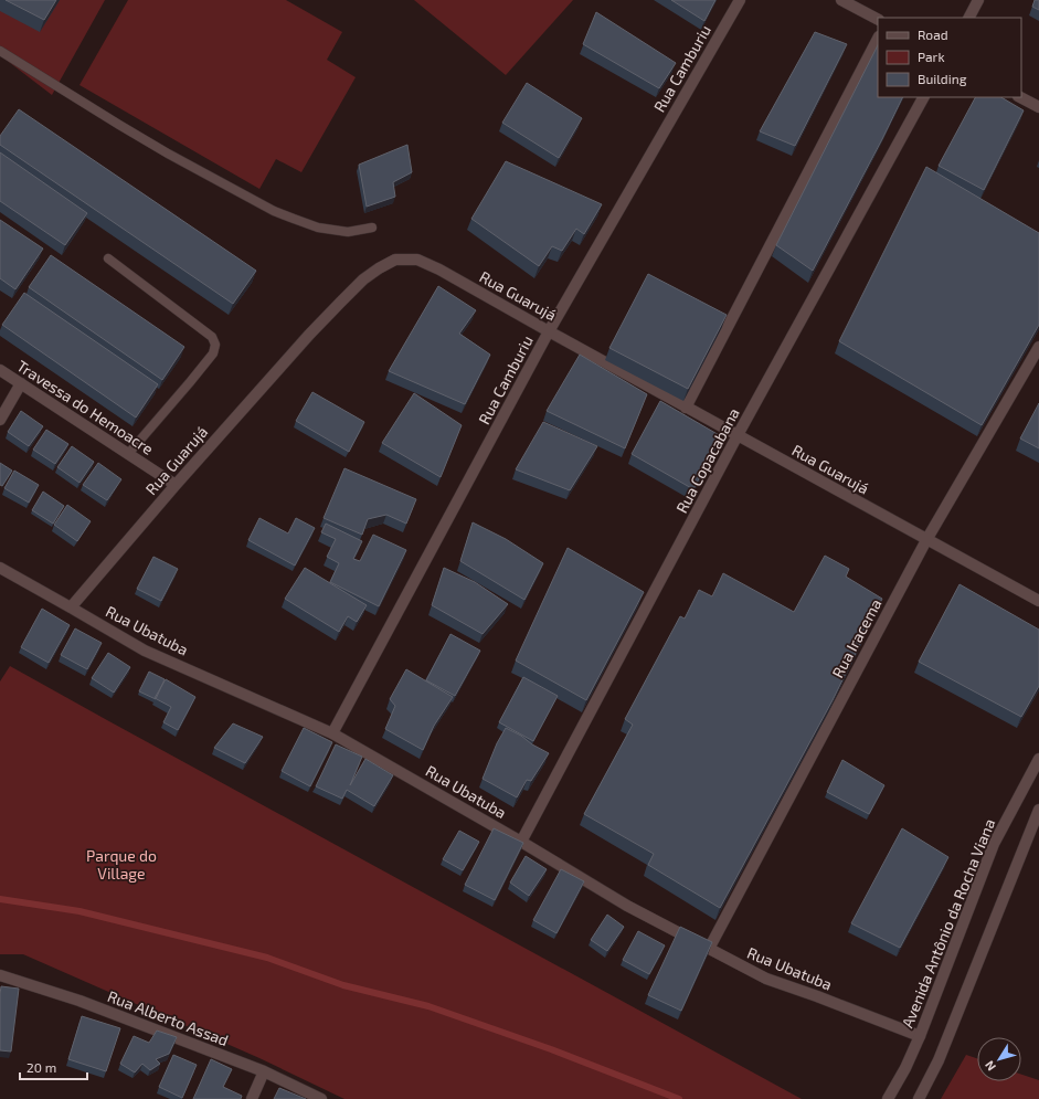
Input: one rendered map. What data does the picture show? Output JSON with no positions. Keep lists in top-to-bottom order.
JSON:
{
  "streets": {
    "street": [
      "Rua Camburiu",
      "Rua Guarujá",
      "Travessa do Hemoacre",
      "Rua Copacabana",
      "Rua Ubatuba",
      "Rua Iracema",
      "Avenida Antônio da Rocha Viana",
      "Rua Alberto Assad"
    ]
  },
  "crossings": [
    ["Rua Camburiu", "Rua Guarujá"],
    ["Rua Camburiu", "Rua Ubatuba"],
    ["Rua Guarujá", "Travessa do Hemoacre"],
    ["Rua Guarujá", "Rua Copacabana"],
    ["Rua Guarujá", "Rua Ubatuba"],
    ["Rua Guarujá", "Rua Iracema"],
    ["Rua Copacabana", "Rua Ubatuba"],
    ["Rua Ubatuba", "Rua Iracema"],
    ["Rua Ubatuba", "Avenida Antônio da Rocha Viana"]
  ],
  "parks": ["Parque do Village"],
  "legend": ["Road", "Park", "Building"],
  "scale_bar": "20 m",
  "north": "bottom left"
}
